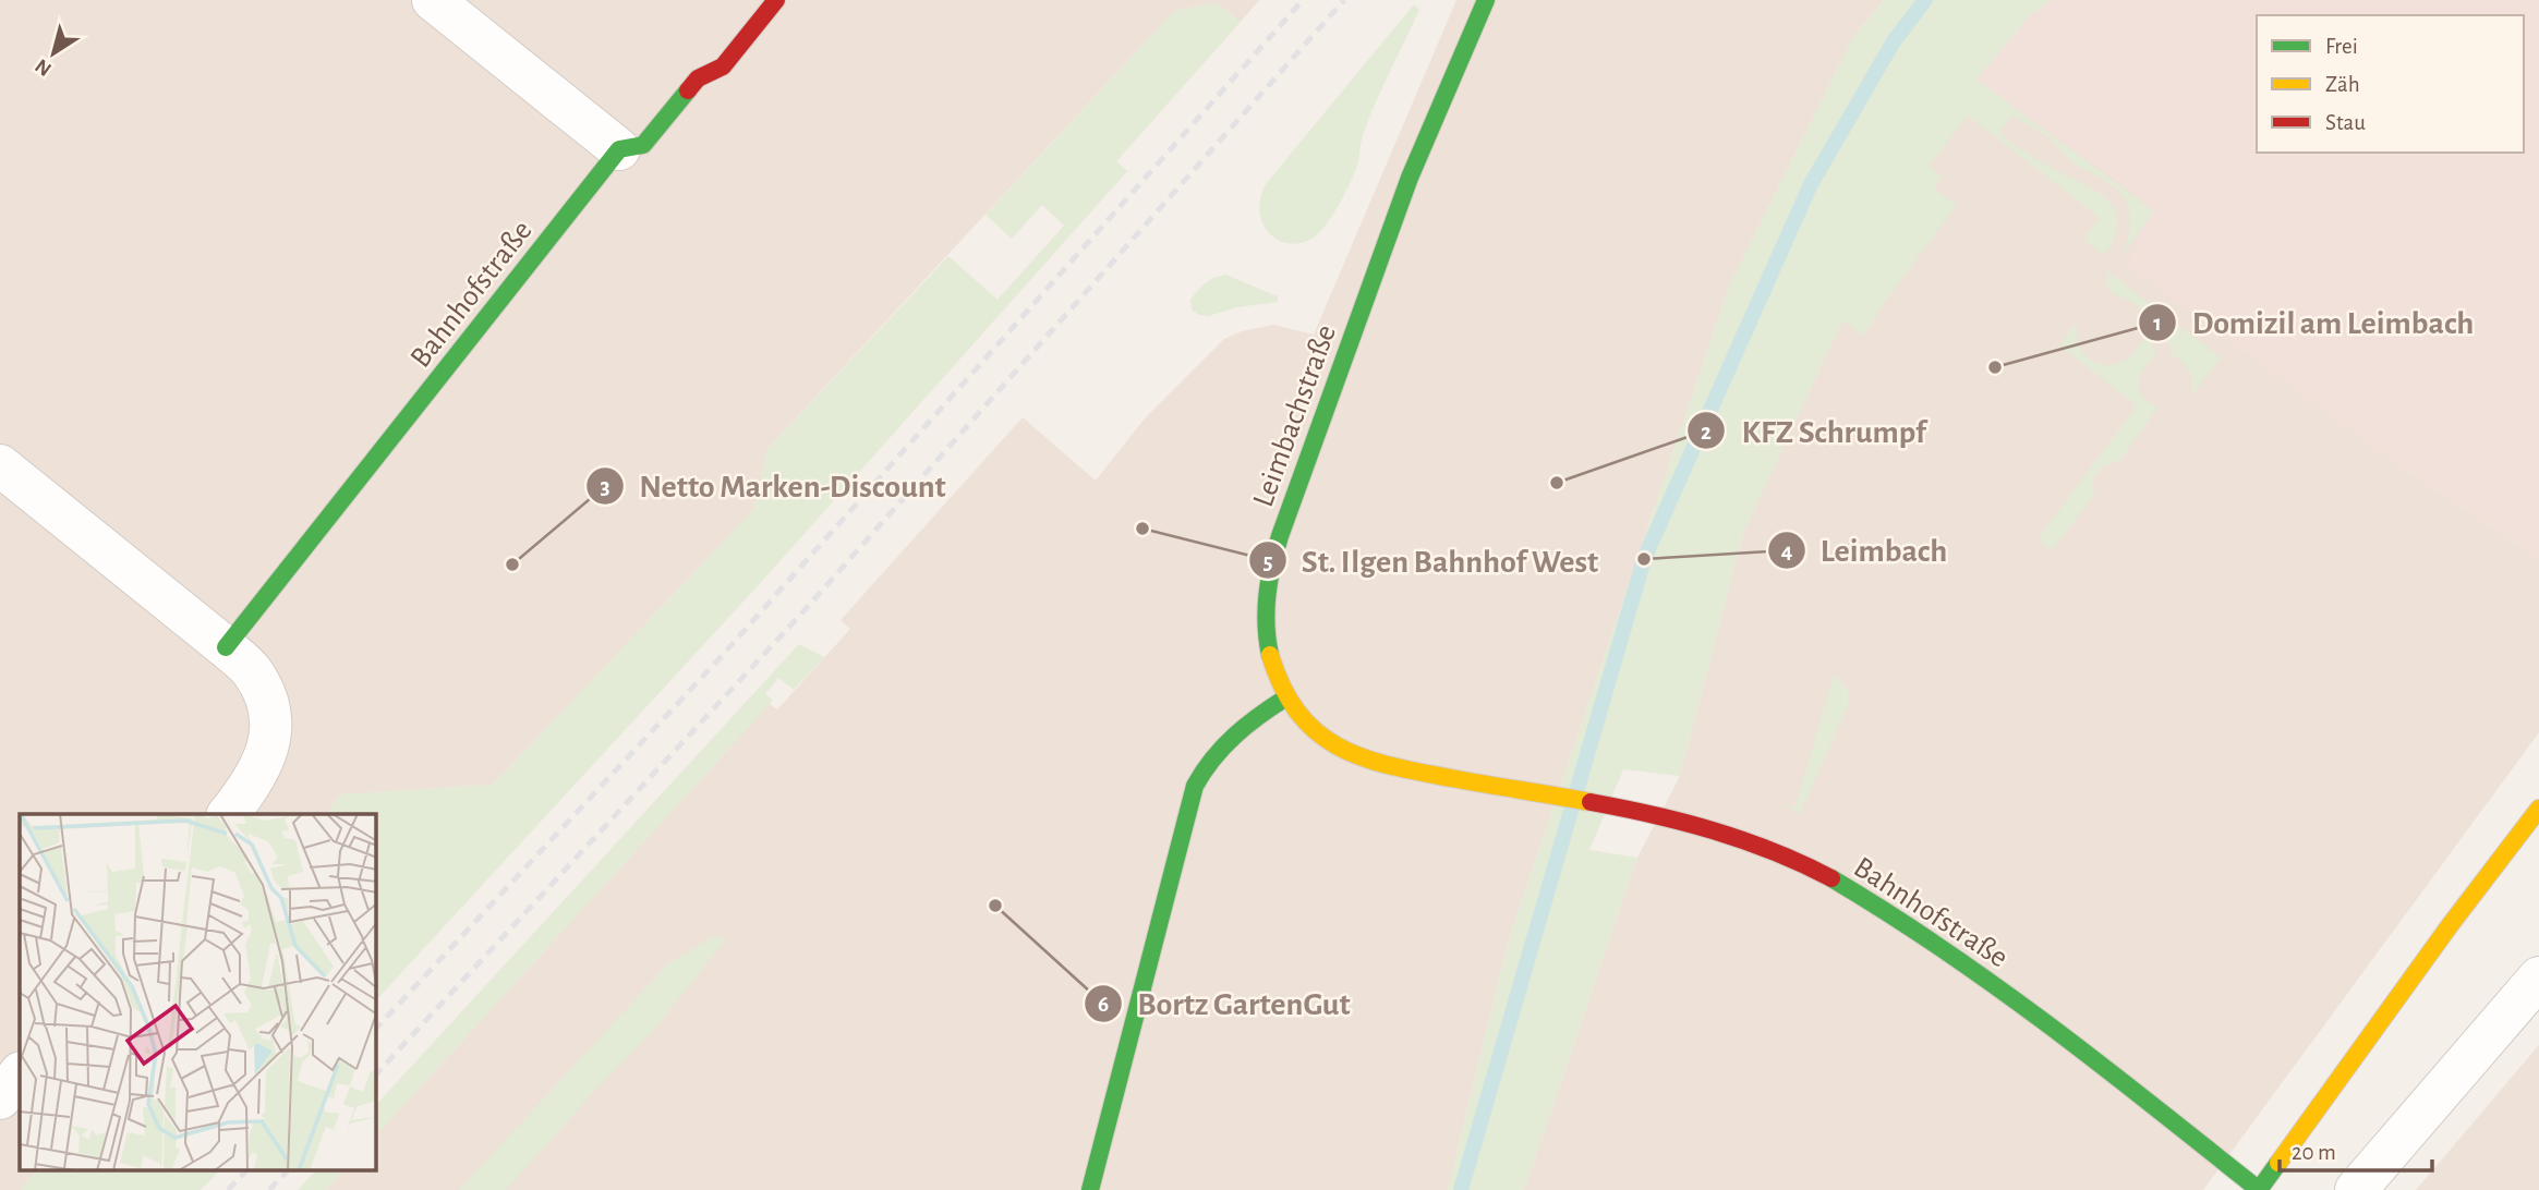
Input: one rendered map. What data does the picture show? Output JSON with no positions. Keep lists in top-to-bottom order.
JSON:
{
  "streets": {
    "street": ["Bahnhofstraße", "Leimbachstraße"]
  },
  "crossings": [
    ["Bahnhofstraße", "Leimbachstraße"]
  ],
  "places": [
    "Domizil am Leimbach",
    "KFZ Schrumpf",
    "St. Ilgen Bahnhof West",
    "Leimbach",
    "Netto Marken-Discount",
    "Bortz GartenGut"
  ],
  "legend": ["Frei", "Zäh", "Stau"],
  "scale_bar": "20 m",
  "north": "bottom left"
}
